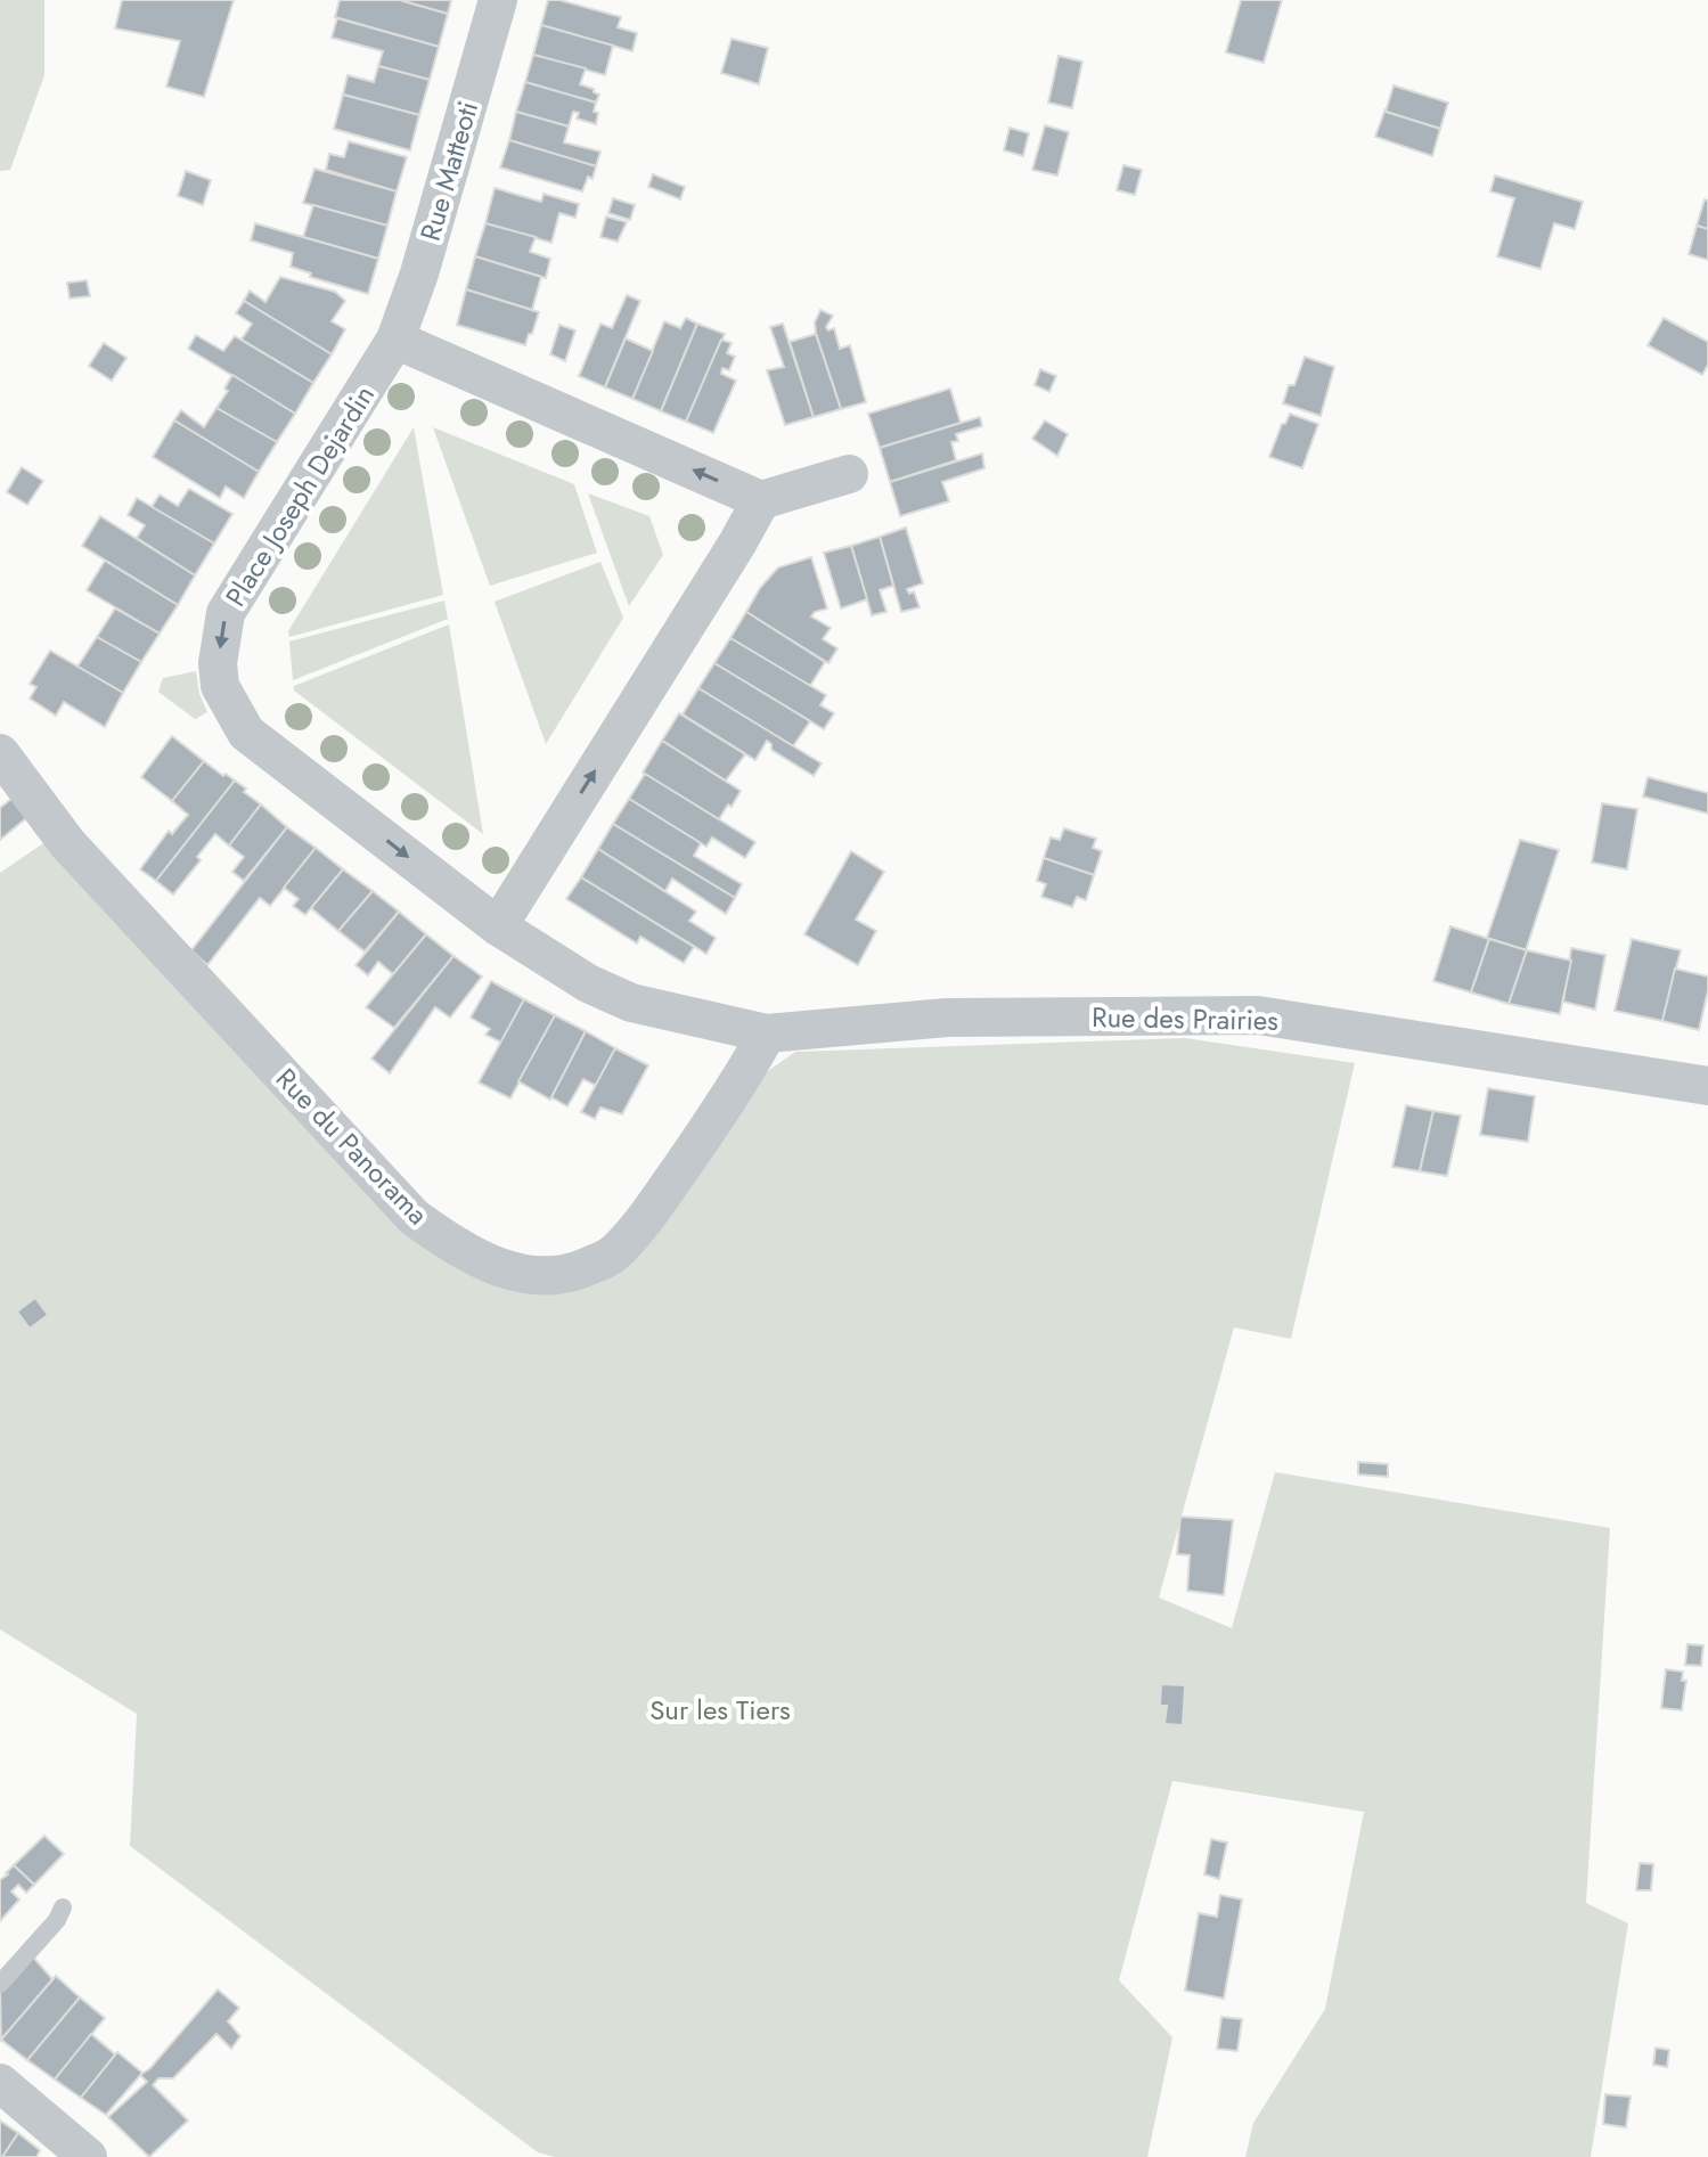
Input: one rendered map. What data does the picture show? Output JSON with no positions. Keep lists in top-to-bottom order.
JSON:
{
  "streets": {
    "street": [
      "Rue Matteoti",
      "Place Joseph Dejardin",
      "Rue des Prairies",
      "Rue du Panorama"
    ]
  },
  "crossings": [
    ["Rue Matteoti", "Place Joseph Dejardin"],
    ["Place Joseph Dejardin", "Rue des Prairies"],
    ["Place Joseph Dejardin", "Rue du Panorama"],
    ["Rue des Prairies", "Rue du Panorama"]
  ],
  "parks": ["Sur les Tiers"]
}
